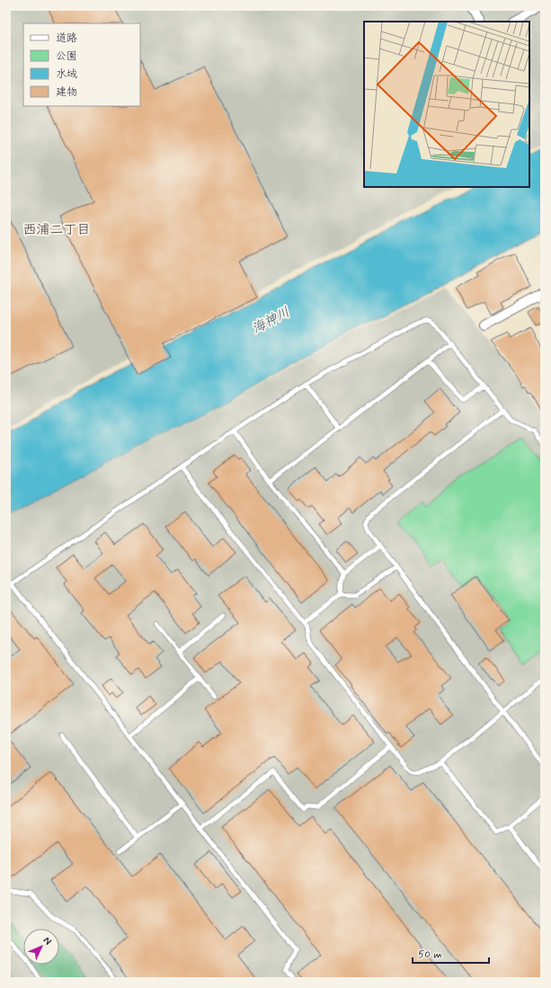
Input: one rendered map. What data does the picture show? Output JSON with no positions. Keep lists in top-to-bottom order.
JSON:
{
  "districts": ["西浦二丁目"],
  "water": ["海神川"],
  "legend": [
    "道路",
    "公園",
    "水域",
    "建物"
  ],
  "scale_bar": "50 m",
  "north": "top right"
}
